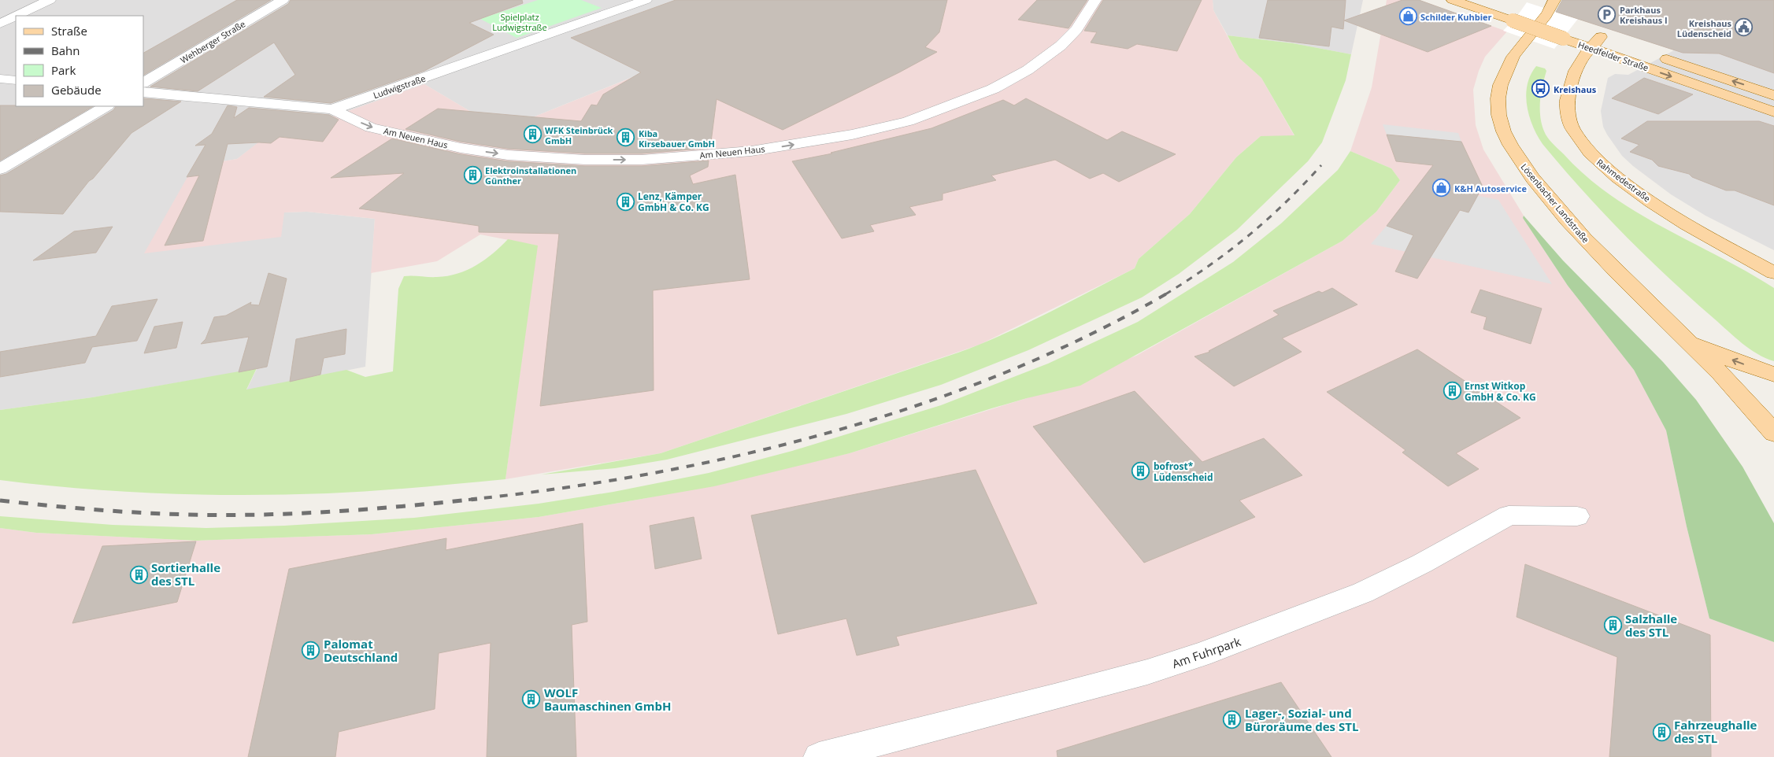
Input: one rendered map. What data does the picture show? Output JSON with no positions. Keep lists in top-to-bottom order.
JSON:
{
  "streets": {
    "main road": ["Heedfelder Straße", "Rahmedestraße", "Lösenbacher Landstraße"],
    "street": [
      "Wehberger Straße",
      "Ludwigstraße",
      "Am Neuen Haus",
      "Am Fuhrpark"
    ]
  },
  "crossings": [
    ["Heedfelder Straße", "Rahmedestraße"],
    ["Ludwigstraße", "Am Neuen Haus"]
  ],
  "one_way": ["Am Neuen Haus"],
  "parks": ["Spielplatz Ludwigstraße"],
  "places": {
    "parking": ["Parkhaus Kreishaus I"],
    "shop": ["Schilder Kuhbier", "K&H Autoservice"],
    "public building": ["Kreishaus Lüdenscheid"],
    "bus stop": ["Kreishaus"],
    "building": [
      "WFK Steinbrück GmbH",
      "Kiba Kirsebauer GmbH",
      "Elektroinstallationen Günther",
      "Lenz, Kämper GmbH & Co. KG",
      "Ernst Witkop GmbH & Co. KG",
      "bofrost* Lüdenscheid",
      "Sortierhalle des STL",
      "Salzhalle des STL",
      "Palomat Deutschland",
      "WOLF Baumaschinen GmbH",
      "Lager-, Sozial- und Büroräume des STL",
      "Fahrzeughalle des STL"
    ]
  },
  "legend": [
    "Straße",
    "Bahn",
    "Park",
    "Gebäude"
  ]
}
